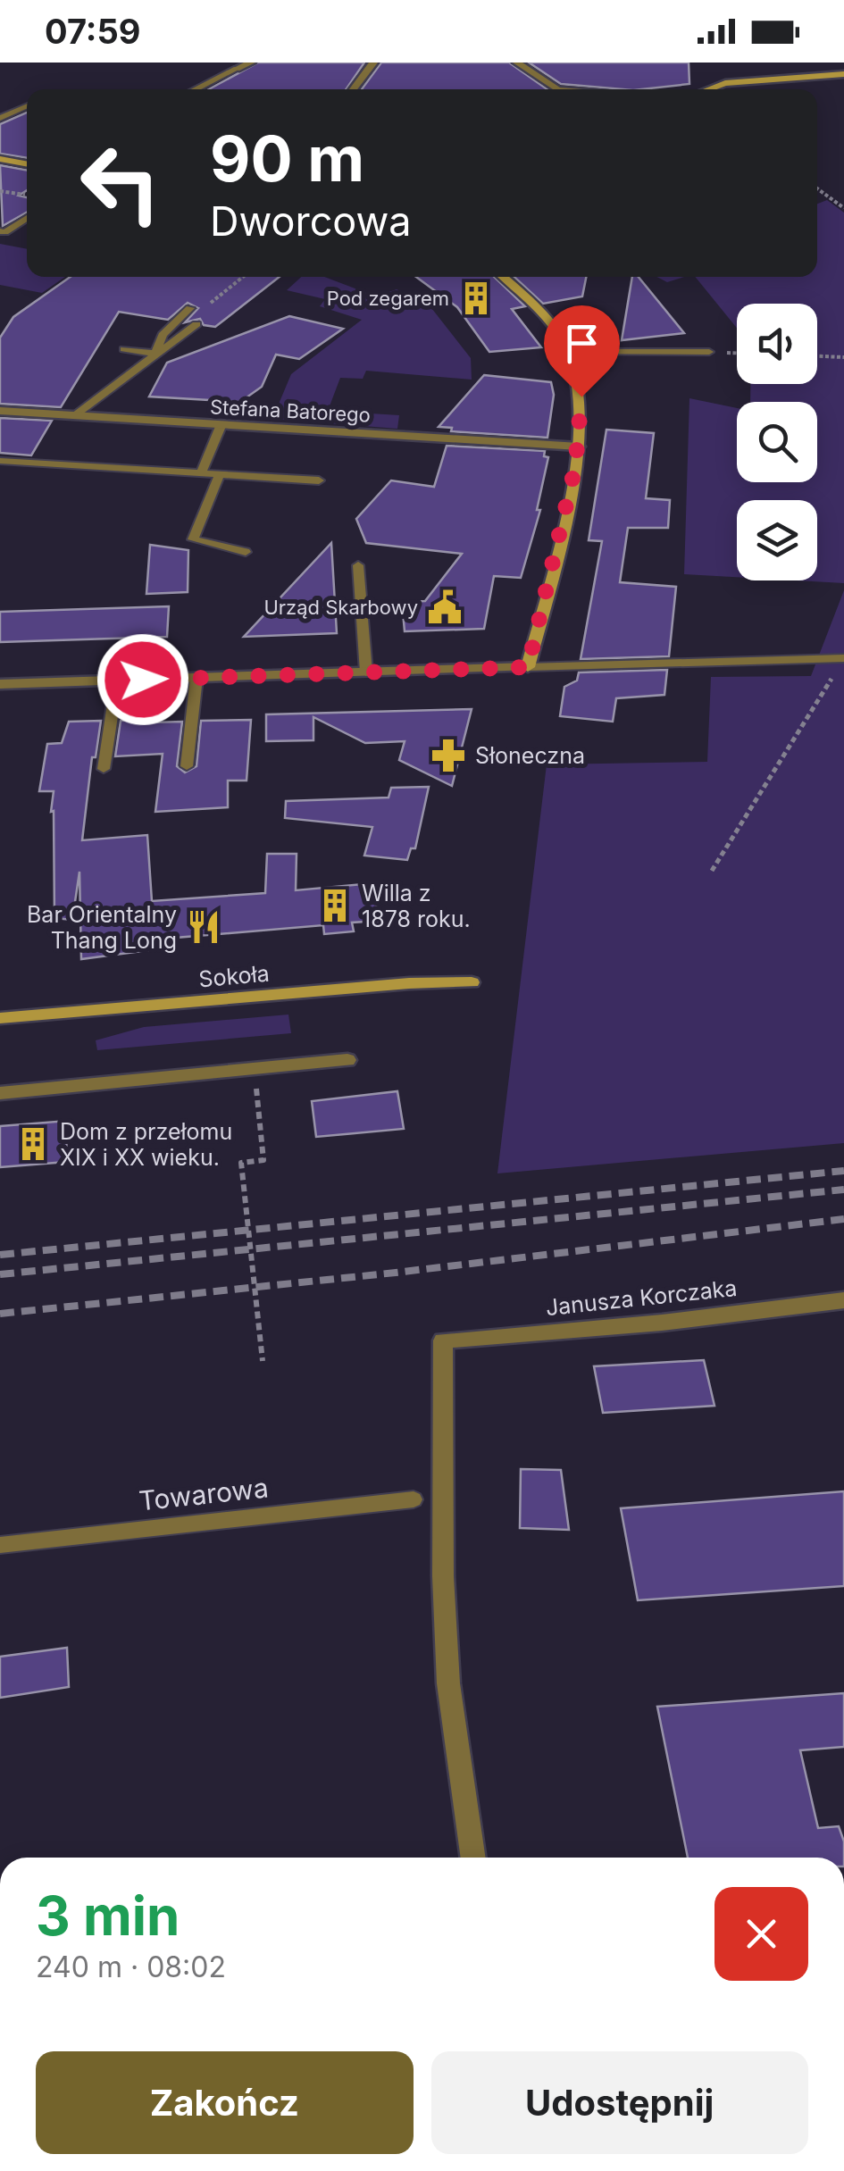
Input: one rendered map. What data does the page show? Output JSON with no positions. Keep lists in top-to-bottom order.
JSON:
{
  "streets": {
    "street": ["Stefana Batorego", "Sokoła", "Janusza Korczaka"],
    "lane": ["Towarowa"]
  },
  "places": {
    "building": ["Pod zegarem", "Willa z 1878 roku.", "Dom z przełomu XIX i XX wieku."],
    "public building": ["Urząd Skarbowy"],
    "pharmacy": ["Słoneczna"],
    "restaurant": ["Bar Orientalny Thang Long"]
  },
  "page": {
    "status": "07:59",
    "turn": ["90 m", "Dworcowa"],
    "heading": ["3 min", "240 m · 08:02"],
    "buttons": ["Zakończ", "Udostępnij"]
  }
}
